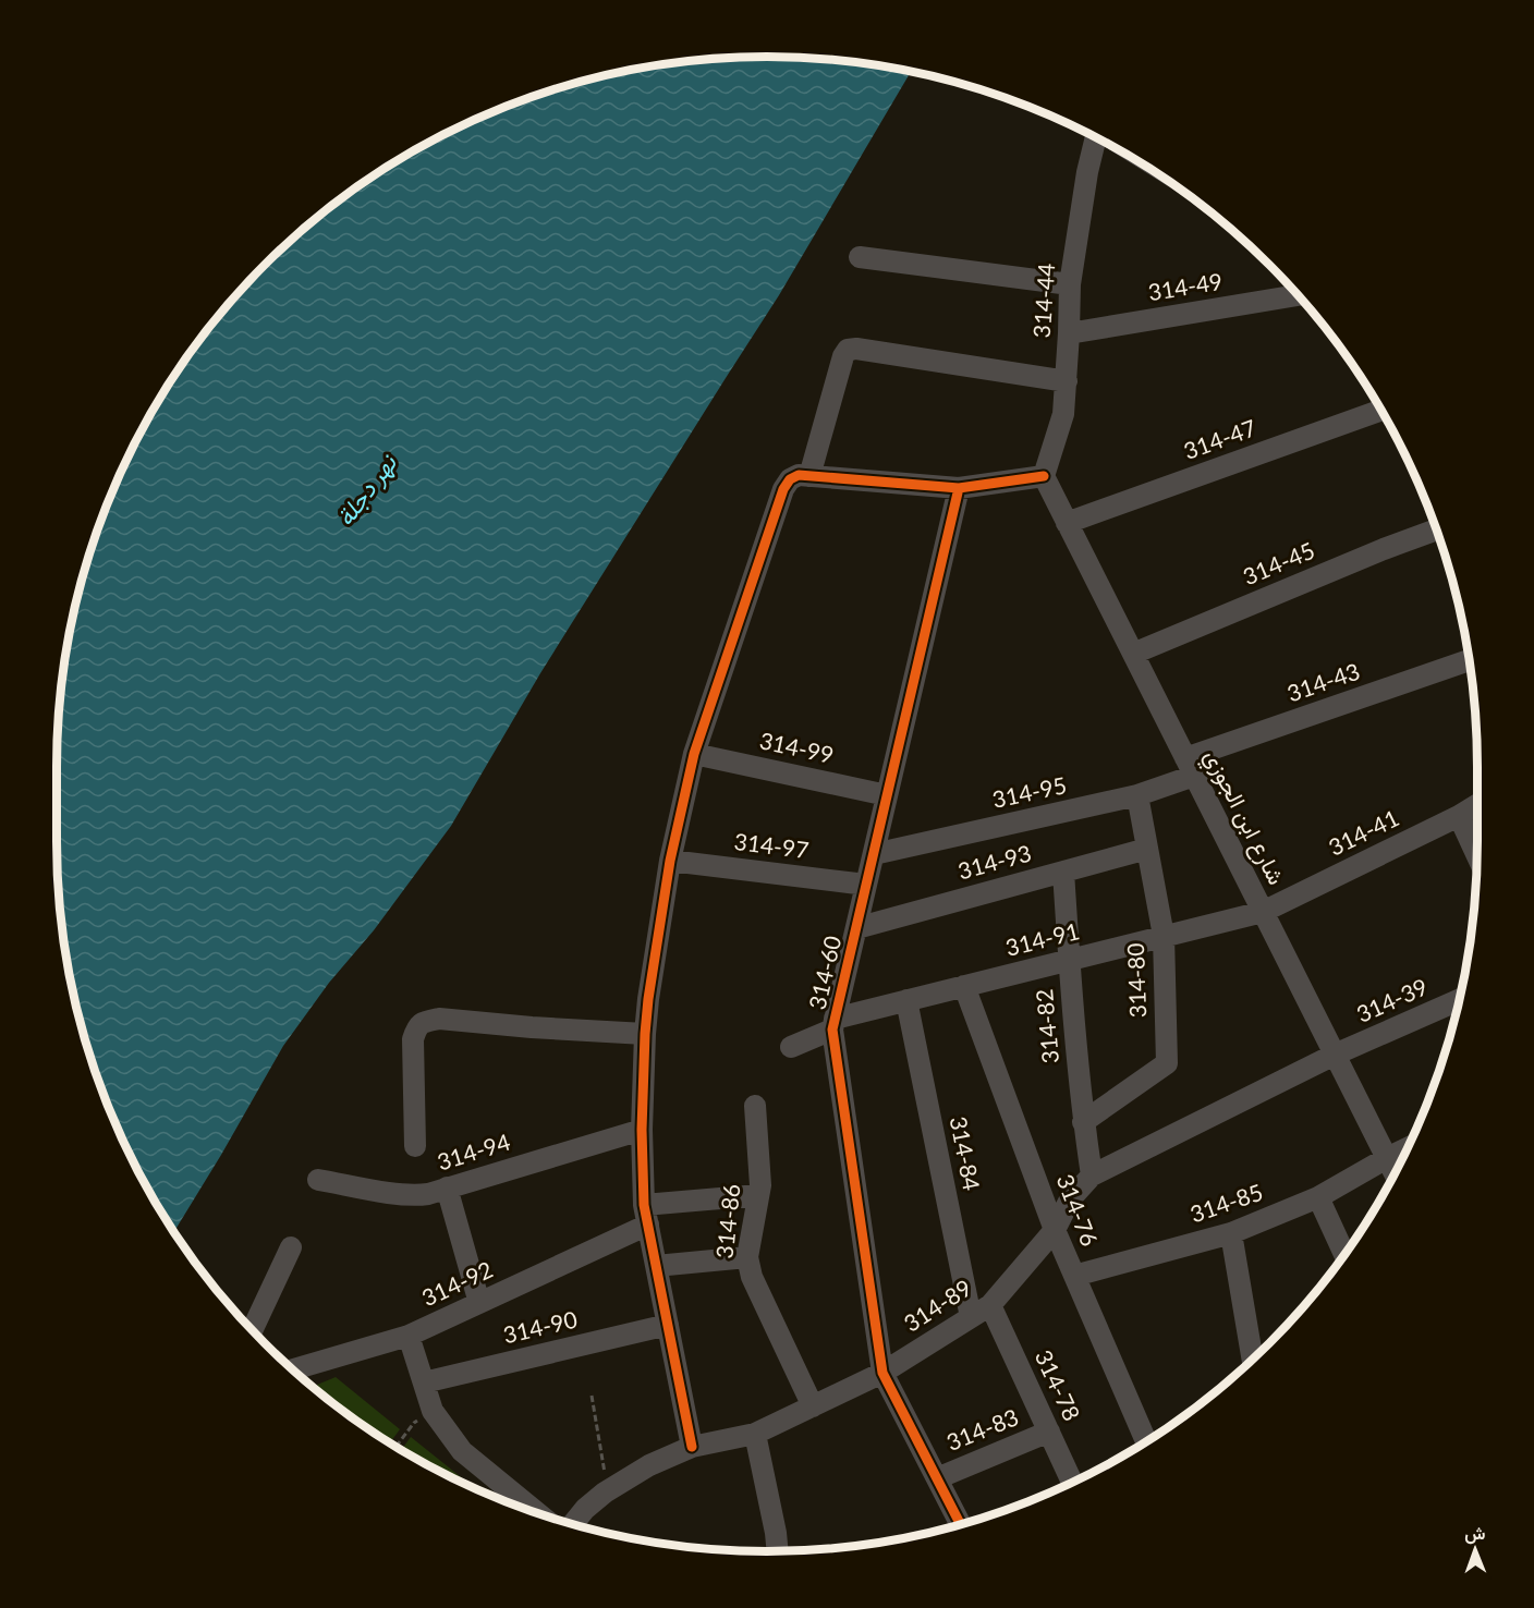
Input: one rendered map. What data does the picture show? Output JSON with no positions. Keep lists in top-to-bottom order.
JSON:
{
  "streets": {
    "street": [
      "314-49",
      "314-44",
      "314-47",
      "314-45",
      "314-43",
      "314-99",
      "314-95",
      "شارع ابن الجوزي",
      "314-41",
      "314-97",
      "314-93",
      "314-91",
      "314-60",
      "314-80",
      "314-39",
      "314-82",
      "314-94",
      "314-84",
      "314-85",
      "314-76",
      "314-86",
      "314-92",
      "314-89",
      "314-90",
      "314-78",
      "314-83"
    ]
  },
  "crossings": [
    ["314-49", "314-44"],
    ["314-44", "شارع ابن الجوزي"],
    ["314-47", "شارع ابن الجوزي"],
    ["314-45", "شارع ابن الجوزي"],
    ["314-43", "314-95"],
    ["314-43", "شارع ابن الجوزي"],
    ["314-99", "314-60"],
    ["314-95", "شارع ابن الجوزي"],
    ["314-95", "314-60"],
    ["314-95", "314-80"],
    ["شارع ابن الجوزي", "314-41"],
    ["شارع ابن الجوزي", "314-91"],
    ["شارع ابن الجوزي", "314-39"],
    ["شارع ابن الجوزي", "314-85"],
    ["شارع ابن الجوزي", "314-89"],
    ["314-41", "314-91"],
    ["314-97", "314-60"],
    ["314-93", "314-60"],
    ["314-93", "314-80"],
    ["314-93", "314-82"],
    ["314-91", "314-60"],
    ["314-91", "314-80"],
    ["314-91", "314-82"],
    ["314-91", "314-84"],
    ["314-91", "314-76"],
    ["314-60", "314-89"],
    ["314-60", "314-83"],
    ["314-80", "314-82"],
    ["314-39", "314-89"],
    ["314-82", "314-89"],
    ["314-84", "314-89"],
    ["314-85", "314-76"],
    ["314-76", "314-89"],
    ["314-86", "314-89"],
    ["314-89", "314-78"],
    ["314-78", "314-83"]
  ],
  "water": ["نهر دجلة"],
  "north": "top"
}
